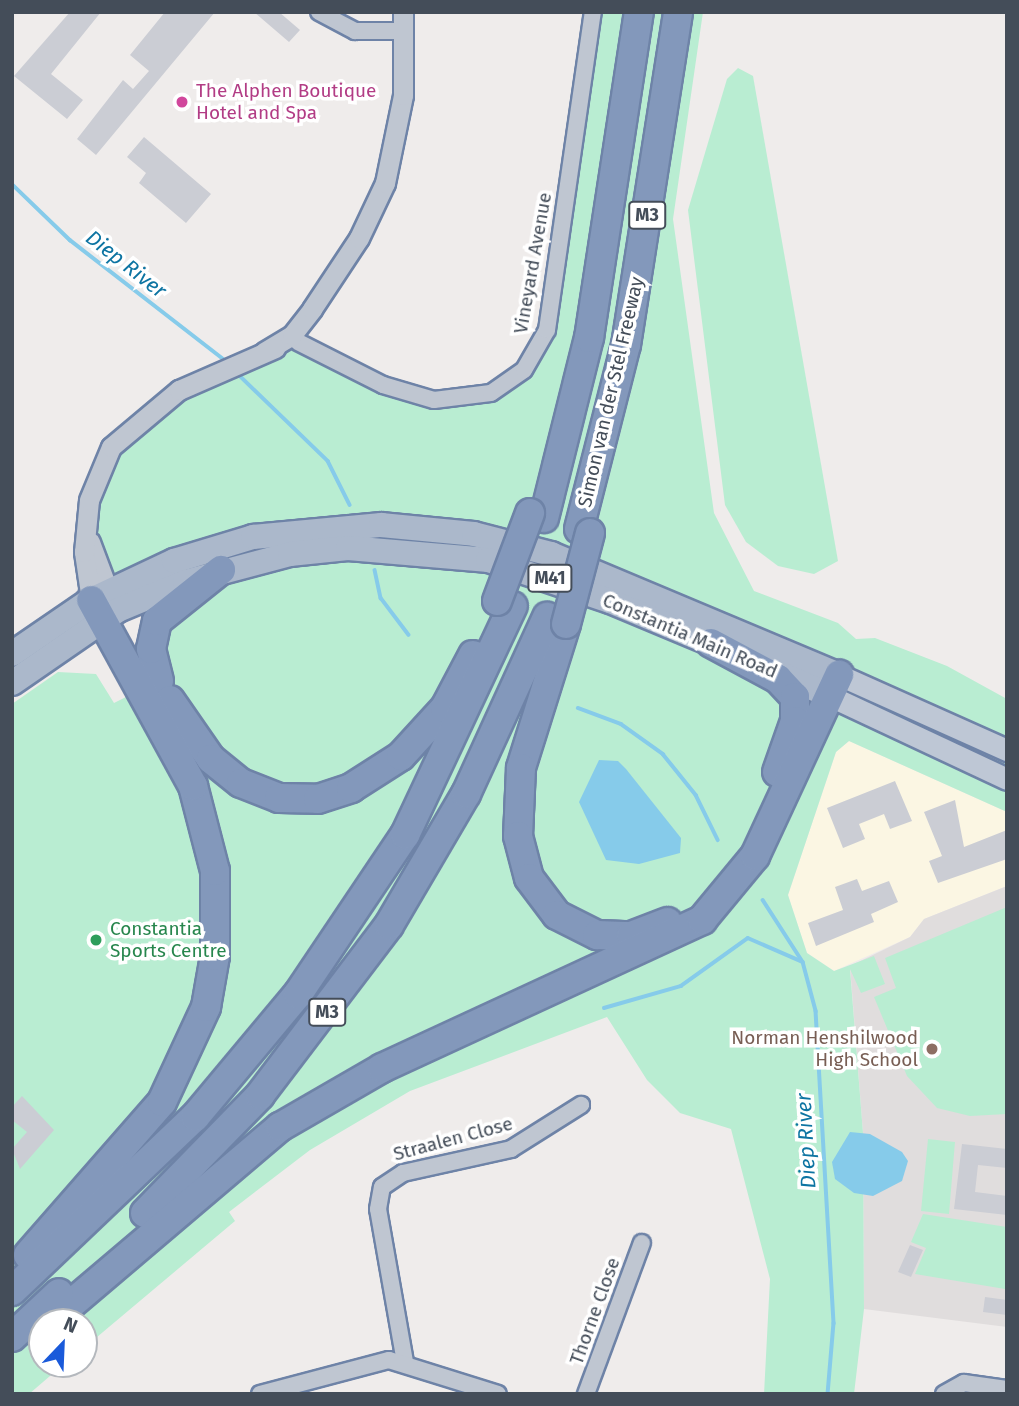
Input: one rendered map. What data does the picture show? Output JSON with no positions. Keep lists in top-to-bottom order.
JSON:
{
  "streets": {
    "highway": ["M3", "Simon van der Stel Freeway"],
    "main road": ["M41", "Constantia Main Road"],
    "street": ["Vineyard Avenue", "Straalen Close", "Thorne Close"]
  },
  "crossings": [
    ["M3", "Simon van der Stel Freeway"]
  ],
  "water": ["Diep River"],
  "places": ["The Alphen Boutique Hotel and Spa", "Constantia Sports Centre", "Norman Henshilwood High School"],
  "north": "top right"
}
